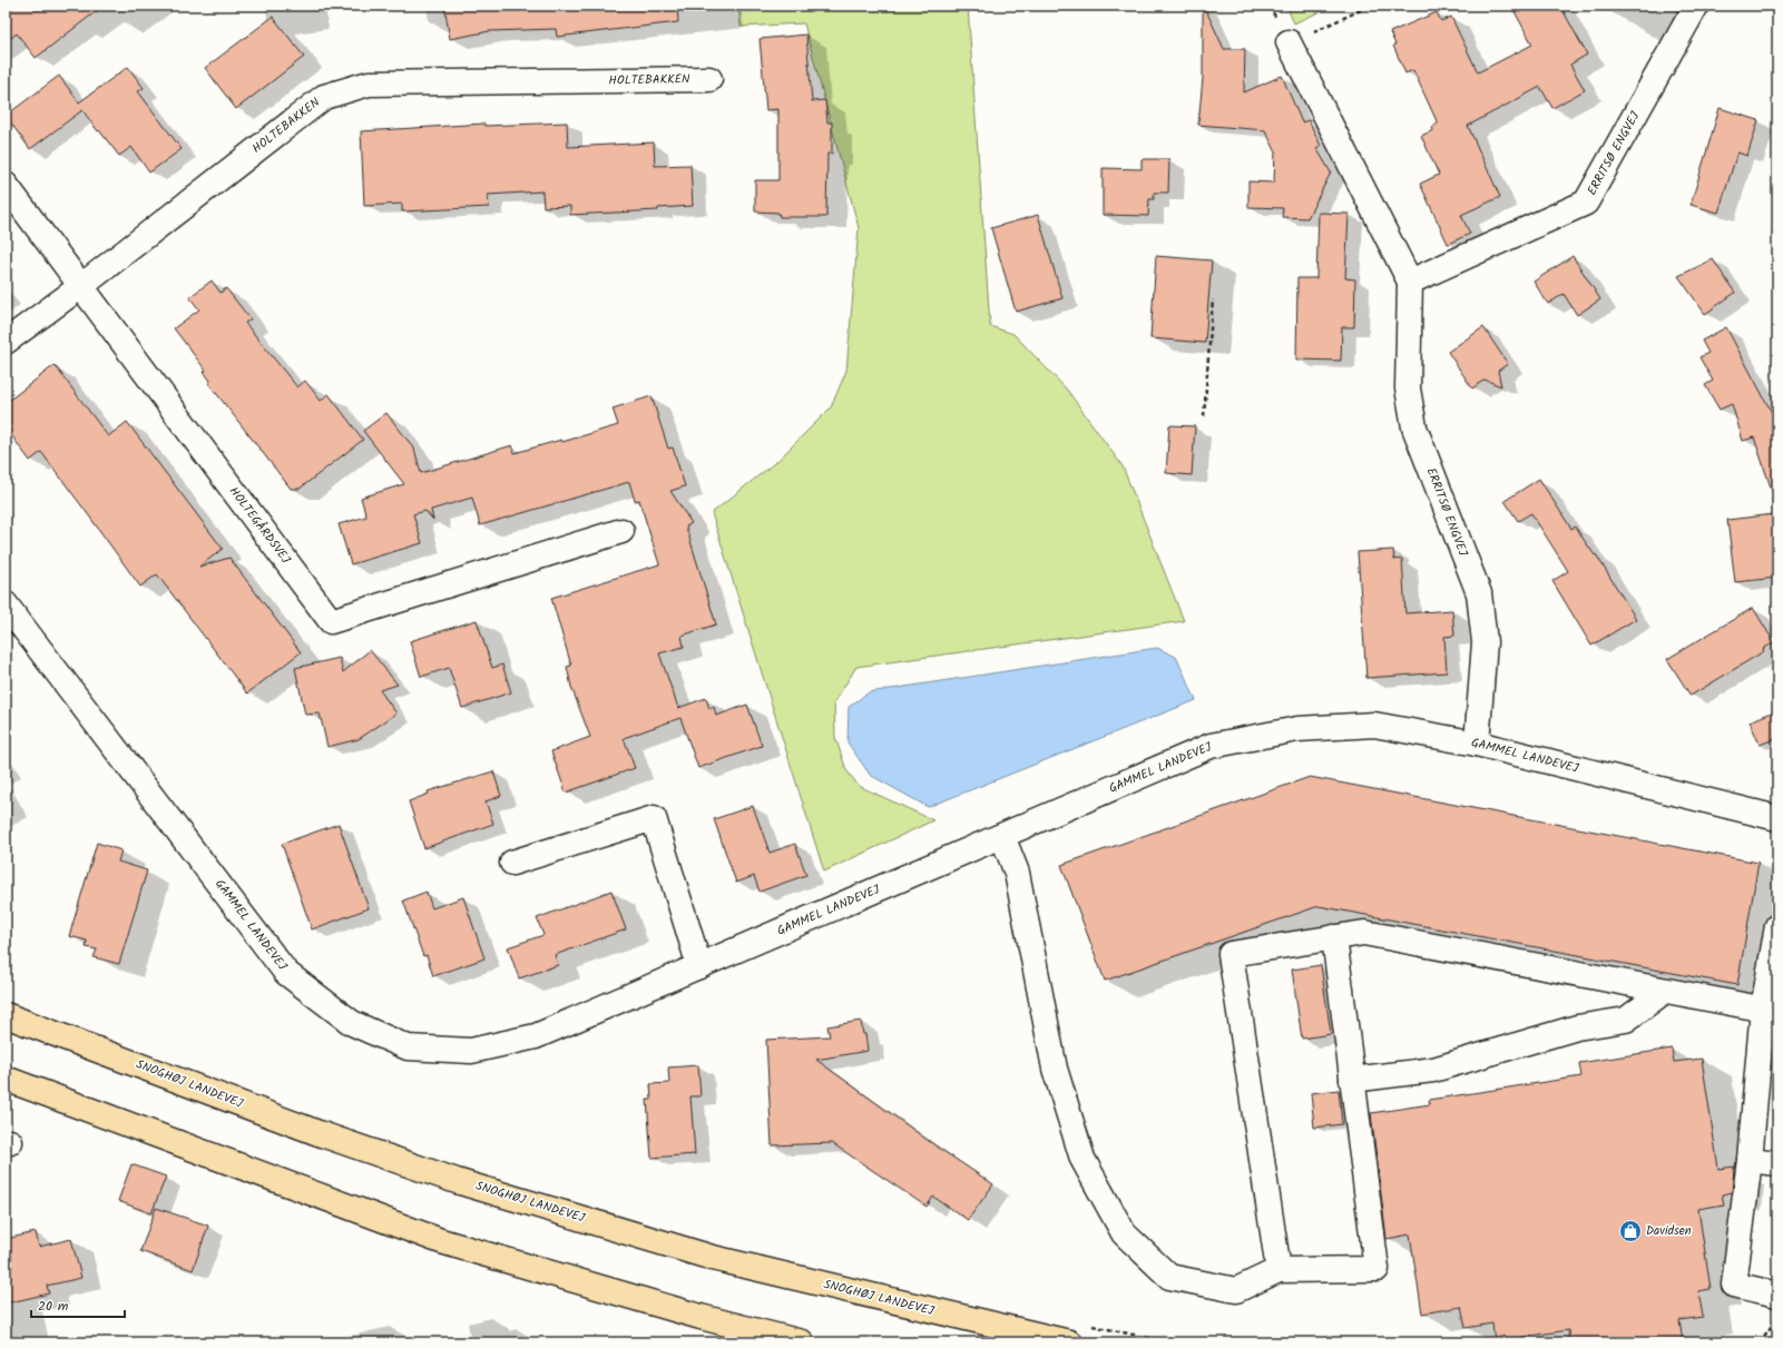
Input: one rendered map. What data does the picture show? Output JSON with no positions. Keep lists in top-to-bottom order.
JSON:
{
  "streets": {
    "main road": ["SNOGHØJ LANDEVEJ"],
    "street": [
      "HOLTEBAKKEN",
      "ERRITSØ ENGVEJ",
      "HOLTEGÅRDSVEJ",
      "GAMMEL LANDEVEJ"
    ]
  },
  "crossings": [
    ["HOLTEBAKKEN", "HOLTEGÅRDSVEJ"],
    ["ERRITSØ ENGVEJ", "GAMMEL LANDEVEJ"]
  ],
  "places": {
    "shop": ["Davidsen"]
  },
  "scale_bar": "20 m"
}
